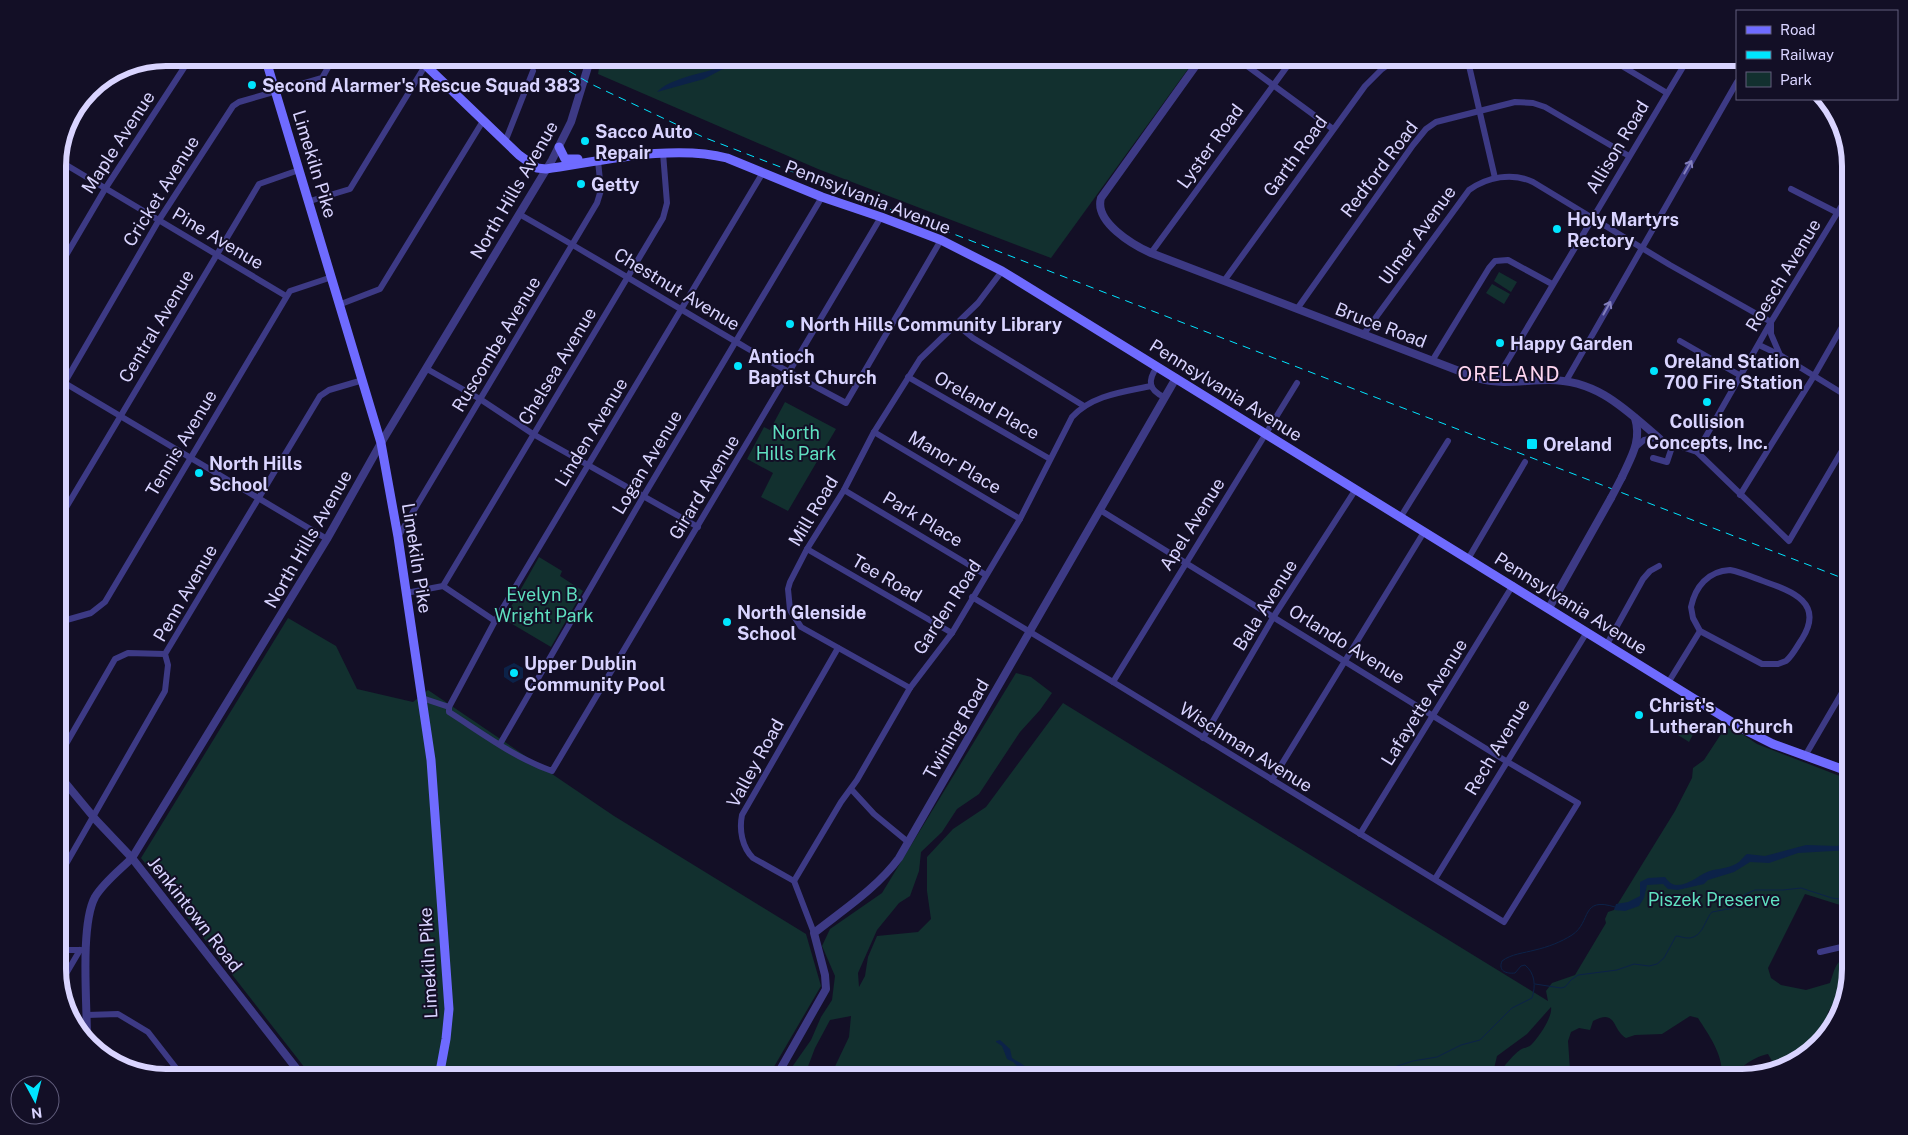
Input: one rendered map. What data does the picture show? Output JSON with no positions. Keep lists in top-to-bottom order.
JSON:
{
  "streets": {
    "main road": ["Limekiln Pike", "Pennsylvania Avenue"],
    "street": [
      "Maple Avenue",
      "Lyster Road",
      "Allison Road",
      "Garth Road",
      "Redford Road",
      "North Hills Avenue",
      "Cricket Avenue",
      "Ulmer Avenue",
      "Pine Avenue",
      "Roesch Avenue",
      "Chestnut Avenue",
      "Bruce Road",
      "Central Avenue",
      "Ruscombe Avenue",
      "Chelsea Avenue",
      "Oreland Place",
      "Linden Avenue",
      "Tennis Avenue",
      "Logan Avenue",
      "Manor Place",
      "Girard Avenue",
      "Mill Road",
      "Park Place",
      "Apel Avenue",
      "Tee Road",
      "Penn Avenue",
      "Bala Avenue",
      "Garden Road",
      "Orlando Avenue",
      "Lafayette Avenue",
      "Twining Road",
      "Wischman Avenue",
      "Rech Avenue",
      "Valley Road",
      "Jenkintown Road"
    ]
  },
  "crossings": [
    ["Maple Avenue", "Pine Avenue"],
    ["Lyster Road", "Bruce Road"],
    ["Allison Road", "Redford Road"],
    ["Allison Road", "Ulmer Avenue"],
    ["Allison Road", "Bruce Road"],
    ["Garth Road", "Bruce Road"],
    ["Limekiln Pike", "North Hills Avenue"],
    ["Limekiln Pike", "Cricket Avenue"],
    ["Limekiln Pike", "Central Avenue"],
    ["Limekiln Pike", "Ruscombe Avenue"],
    ["Limekiln Pike", "Penn Avenue"],
    ["Redford Road", "Bruce Road"],
    ["North Hills Avenue", "Pennsylvania Avenue"],
    ["North Hills Avenue", "Chestnut Avenue"],
    ["North Hills Avenue", "Jenkintown Road"],
    ["Cricket Avenue", "Pine Avenue"],
    ["Pennsylvania Avenue", "Chestnut Avenue"],
    ["Pennsylvania Avenue", "Ruscombe Avenue"],
    ["Pennsylvania Avenue", "Chelsea Avenue"],
    ["Pennsylvania Avenue", "Linden Avenue"],
    ["Pennsylvania Avenue", "Logan Avenue"],
    ["Pennsylvania Avenue", "Girard Avenue"],
    ["Pennsylvania Avenue", "Mill Road"],
    ["Pennsylvania Avenue", "Apel Avenue"],
    ["Pennsylvania Avenue", "Bala Avenue"],
    ["Pennsylvania Avenue", "Lafayette Avenue"],
    ["Pennsylvania Avenue", "Twining Road"],
    ["Pennsylvania Avenue", "Rech Avenue"],
    ["Ulmer Avenue", "Roesch Avenue"],
    ["Ulmer Avenue", "Bruce Road"],
    ["Pine Avenue", "Central Avenue"],
    ["Pine Avenue", "Tennis Avenue"],
    ["Chestnut Avenue", "Ruscombe Avenue"],
    ["Chestnut Avenue", "Chelsea Avenue"],
    ["Chestnut Avenue", "Linden Avenue"],
    ["Chestnut Avenue", "Logan Avenue"],
    ["Chestnut Avenue", "Girard Avenue"],
    ["Oreland Place", "Mill Road"],
    ["Oreland Place", "Garden Road"],
    ["Logan Avenue", "Girard Avenue"],
    ["Manor Place", "Mill Road"],
    ["Manor Place", "Garden Road"],
    ["Mill Road", "Park Place"],
    ["Mill Road", "Tee Road"],
    ["Mill Road", "Garden Road"],
    ["Mill Road", "Valley Road"],
    ["Park Place", "Garden Road"],
    ["Apel Avenue", "Orlando Avenue"],
    ["Apel Avenue", "Wischman Avenue"],
    ["Tee Road", "Garden Road"],
    ["Penn Avenue", "Jenkintown Road"],
    ["Bala Avenue", "Orlando Avenue"],
    ["Bala Avenue", "Wischman Avenue"],
    ["Garden Road", "Wischman Avenue"],
    ["Garden Road", "Valley Road"],
    ["Orlando Avenue", "Lafayette Avenue"],
    ["Orlando Avenue", "Twining Road"],
    ["Orlando Avenue", "Wischman Avenue"],
    ["Orlando Avenue", "Rech Avenue"],
    ["Lafayette Avenue", "Wischman Avenue"],
    ["Twining Road", "Wischman Avenue"],
    ["Wischman Avenue", "Rech Avenue"]
  ],
  "districts": ["ORELAND"],
  "parks": ["North Hills Park", "Evelyn B. Wright Park", "Piszek Preserve"],
  "places": {
    "other": [
      "Second Alarmer's Rescue Squad 383",
      "Sacco Auto Repair",
      "Getty",
      "Holy Martyrs Rectory",
      "North Hills Community Library",
      "Happy Garden",
      "Antioch Baptist Church",
      "Oreland Station 700 Fire Station",
      "Collision Concepts, Inc.",
      "North Hills School",
      "North Glenside School",
      "Upper Dublin Community Pool",
      "Christ's Lutheran Church"
    ],
    "transit": ["Oreland"]
  },
  "legend": ["Road", "Railway", "Park"],
  "north": "bottom"
}
